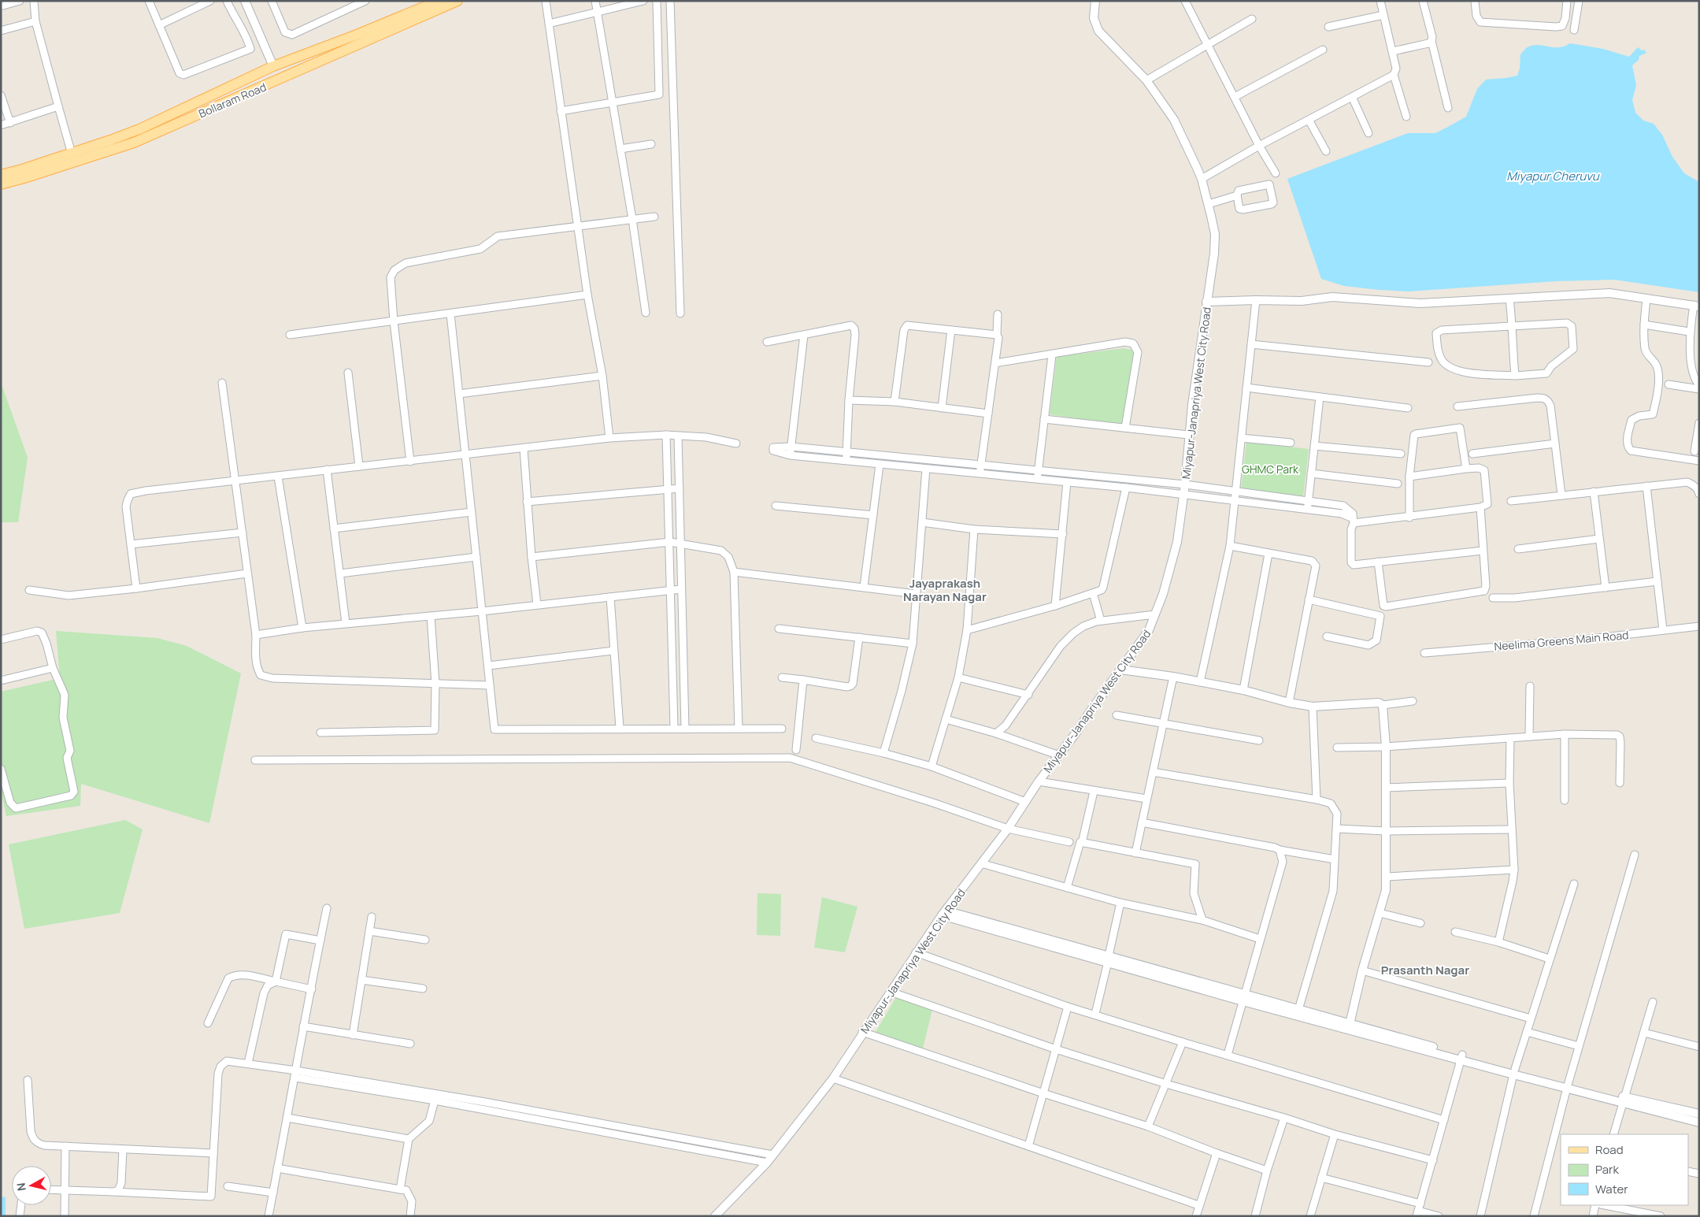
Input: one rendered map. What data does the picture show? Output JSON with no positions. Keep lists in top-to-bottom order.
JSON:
{
  "streets": {
    "main road": ["Bollaram Road"],
    "street": ["Miyapur-Janapriya West City Road", "Neelima Greens Main Road"]
  },
  "districts": ["Jayaprakash Narayan Nagar", "Prasanth Nagar"],
  "water": ["Miyapur Cheruvu"],
  "parks": ["GHMC Park"],
  "legend": ["Road", "Park", "Water"],
  "north": "left"
}
